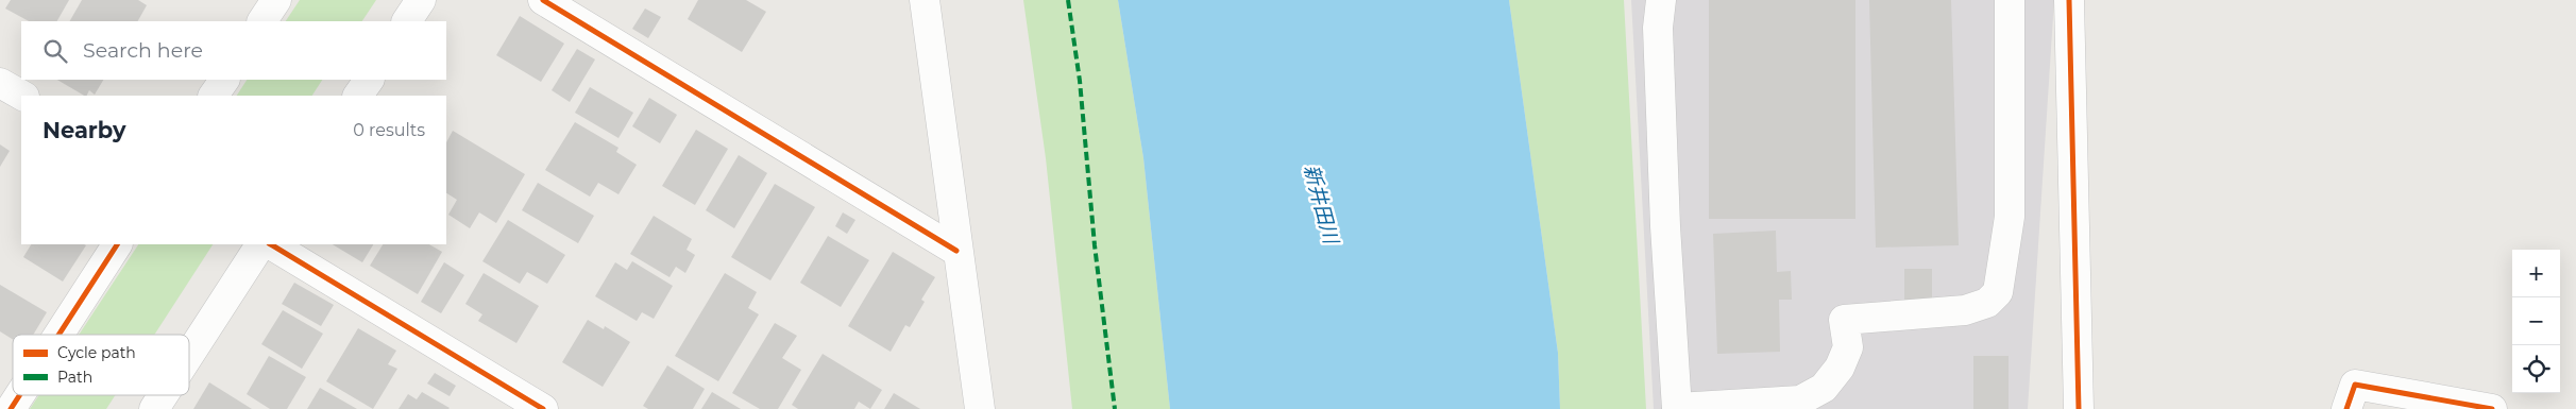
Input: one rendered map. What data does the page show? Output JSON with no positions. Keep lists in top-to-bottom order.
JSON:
{
  "water": ["新井田川"],
  "legend": ["Cycle path", "Path"],
  "page": {
    "search": "Search here",
    "heading": ["Nearby", "0 results"],
    "map_buttons": ["+", "−"]
  }
}
